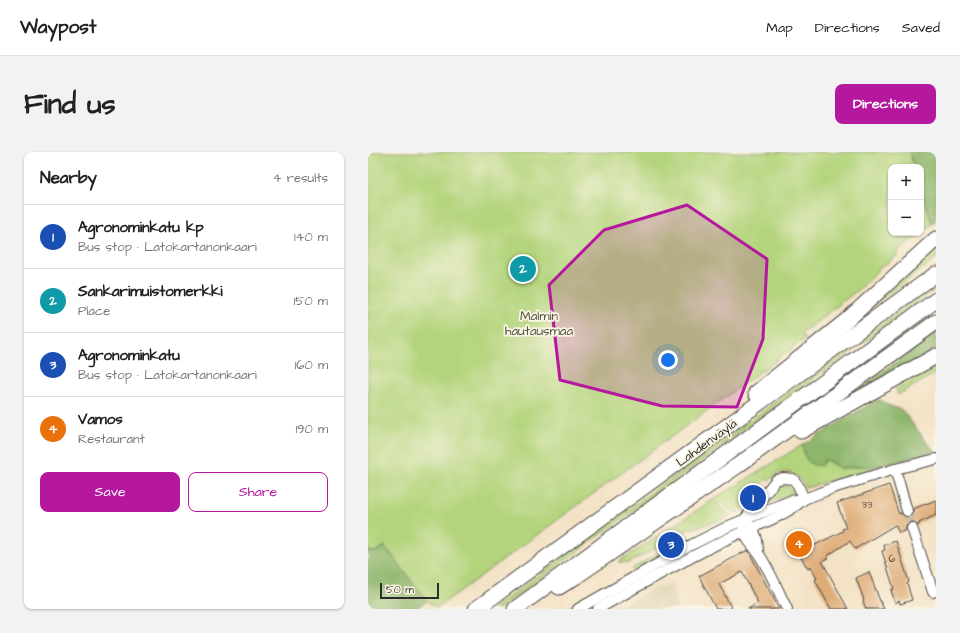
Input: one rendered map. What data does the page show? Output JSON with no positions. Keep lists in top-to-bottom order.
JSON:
{
  "streets": {
    "highway": ["Lahdenväylä"]
  },
  "parks": ["Malmin hautausmaa"],
  "house_numbers": ["33", "6"],
  "scale_bar": "50 m",
  "page": {
    "header": "Waypost",
    "nav": ["Map", "Directions", "Saved"],
    "buttons": [
      "Directions",
      ["Save", "Share"]
    ],
    "title": "Find us",
    "heading": ["Nearby", "4 results"],
    "map_buttons": ["+", "−"],
    "list": [
      {
        "mark": "1",
        "name": "Agronominkatu kp",
        "note": "Bus stop · Latokartanonkaari",
        "value": "140 m"
      },
      {
        "mark": "2",
        "name": "Sankarimuistomerkki",
        "note": "Place",
        "value": "150 m"
      },
      {
        "mark": "3",
        "name": "Agronominkatu",
        "note": "Bus stop · Latokartanonkaari",
        "value": "160 m"
      },
      {
        "mark": "4",
        "name": "Vamos",
        "note": "Restaurant",
        "value": "190 m"
      }
    ],
    "pins": [
      "2",
      "1",
      "4",
      "3"
    ],
    "scale": "50 m"
  }
}
